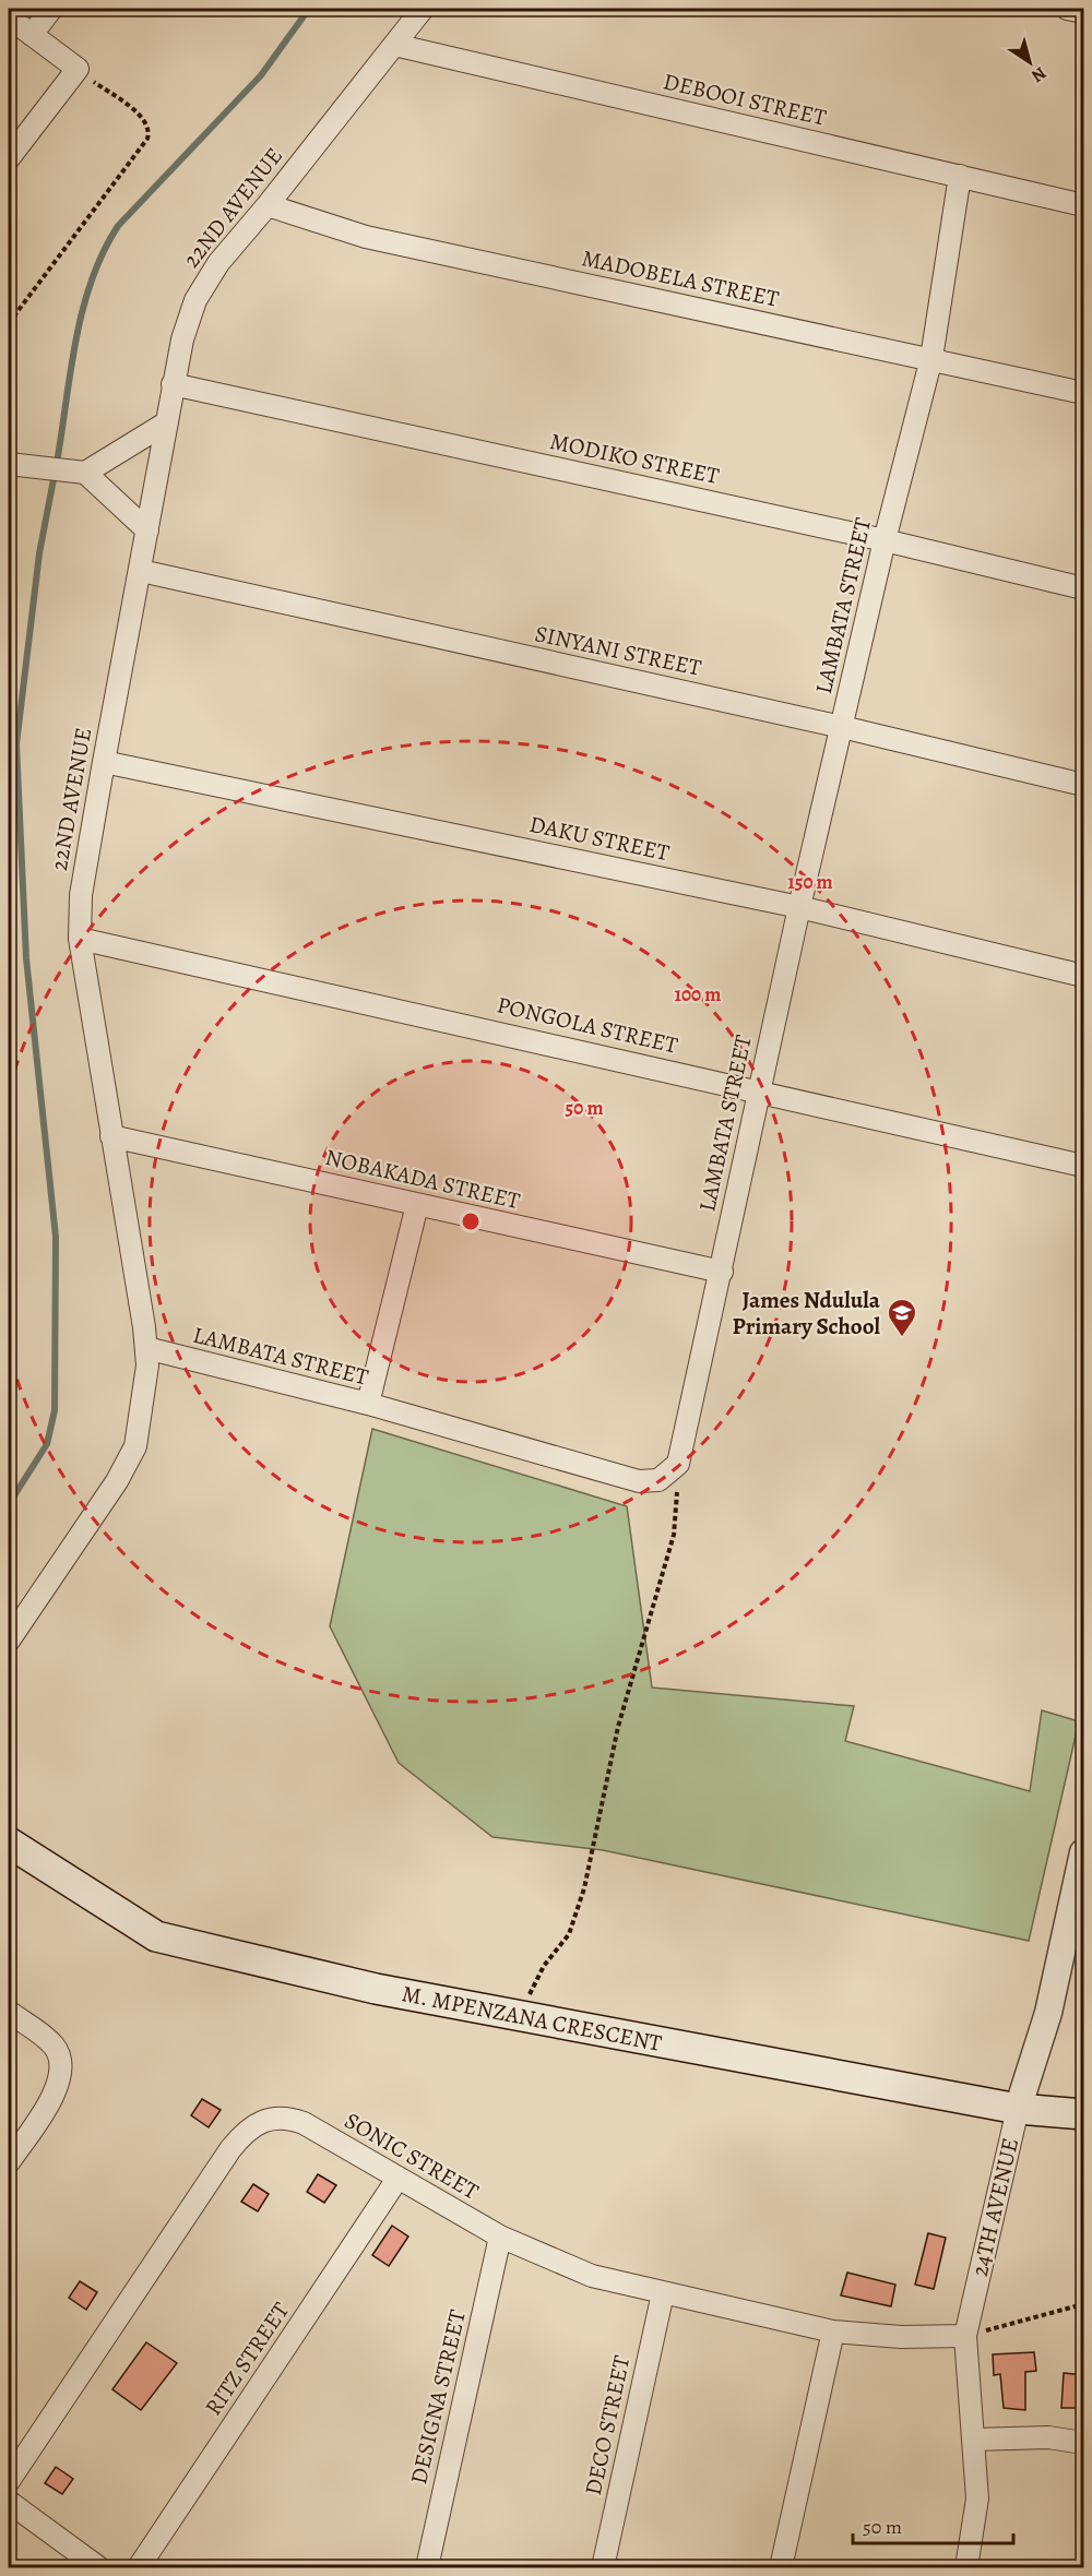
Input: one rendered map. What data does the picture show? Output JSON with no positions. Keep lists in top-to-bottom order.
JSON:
{
  "streets": {
    "main road": ["M. MPENZANA CRESCENT"],
    "street": [
      "DEBOOI STREET",
      "22ND AVENUE",
      "MADOBELA STREET",
      "MODIKO STREET",
      "LAMBATA STREET",
      "SINYANI STREET",
      "DAKU STREET",
      "PONGOLA STREET",
      "NOBAKADA STREET",
      "SONIC STREET",
      "24TH AVENUE",
      "RITZ STREET",
      "DESIGNA STREET",
      "DECO STREET"
    ]
  },
  "crossings": [
    ["DEBOOI STREET", "22ND AVENUE"],
    ["DEBOOI STREET", "LAMBATA STREET"],
    ["22ND AVENUE", "MADOBELA STREET"],
    ["22ND AVENUE", "MODIKO STREET"],
    ["22ND AVENUE", "LAMBATA STREET"],
    ["22ND AVENUE", "SINYANI STREET"],
    ["22ND AVENUE", "DAKU STREET"],
    ["22ND AVENUE", "PONGOLA STREET"],
    ["22ND AVENUE", "NOBAKADA STREET"],
    ["MADOBELA STREET", "LAMBATA STREET"],
    ["MODIKO STREET", "LAMBATA STREET"],
    ["LAMBATA STREET", "SINYANI STREET"],
    ["LAMBATA STREET", "DAKU STREET"],
    ["LAMBATA STREET", "PONGOLA STREET"],
    ["LAMBATA STREET", "NOBAKADA STREET"],
    ["M. MPENZANA CRESCENT", "24TH AVENUE"],
    ["SONIC STREET", "24TH AVENUE"],
    ["SONIC STREET", "RITZ STREET"],
    ["SONIC STREET", "DESIGNA STREET"],
    ["SONIC STREET", "DECO STREET"]
  ],
  "places": {
    "school or university": ["James Ndulula Primary School"]
  },
  "scale_bar": "50 m",
  "north": "bottom right",
  "rings": ["150 m", "100 m", "50 m"]
}
